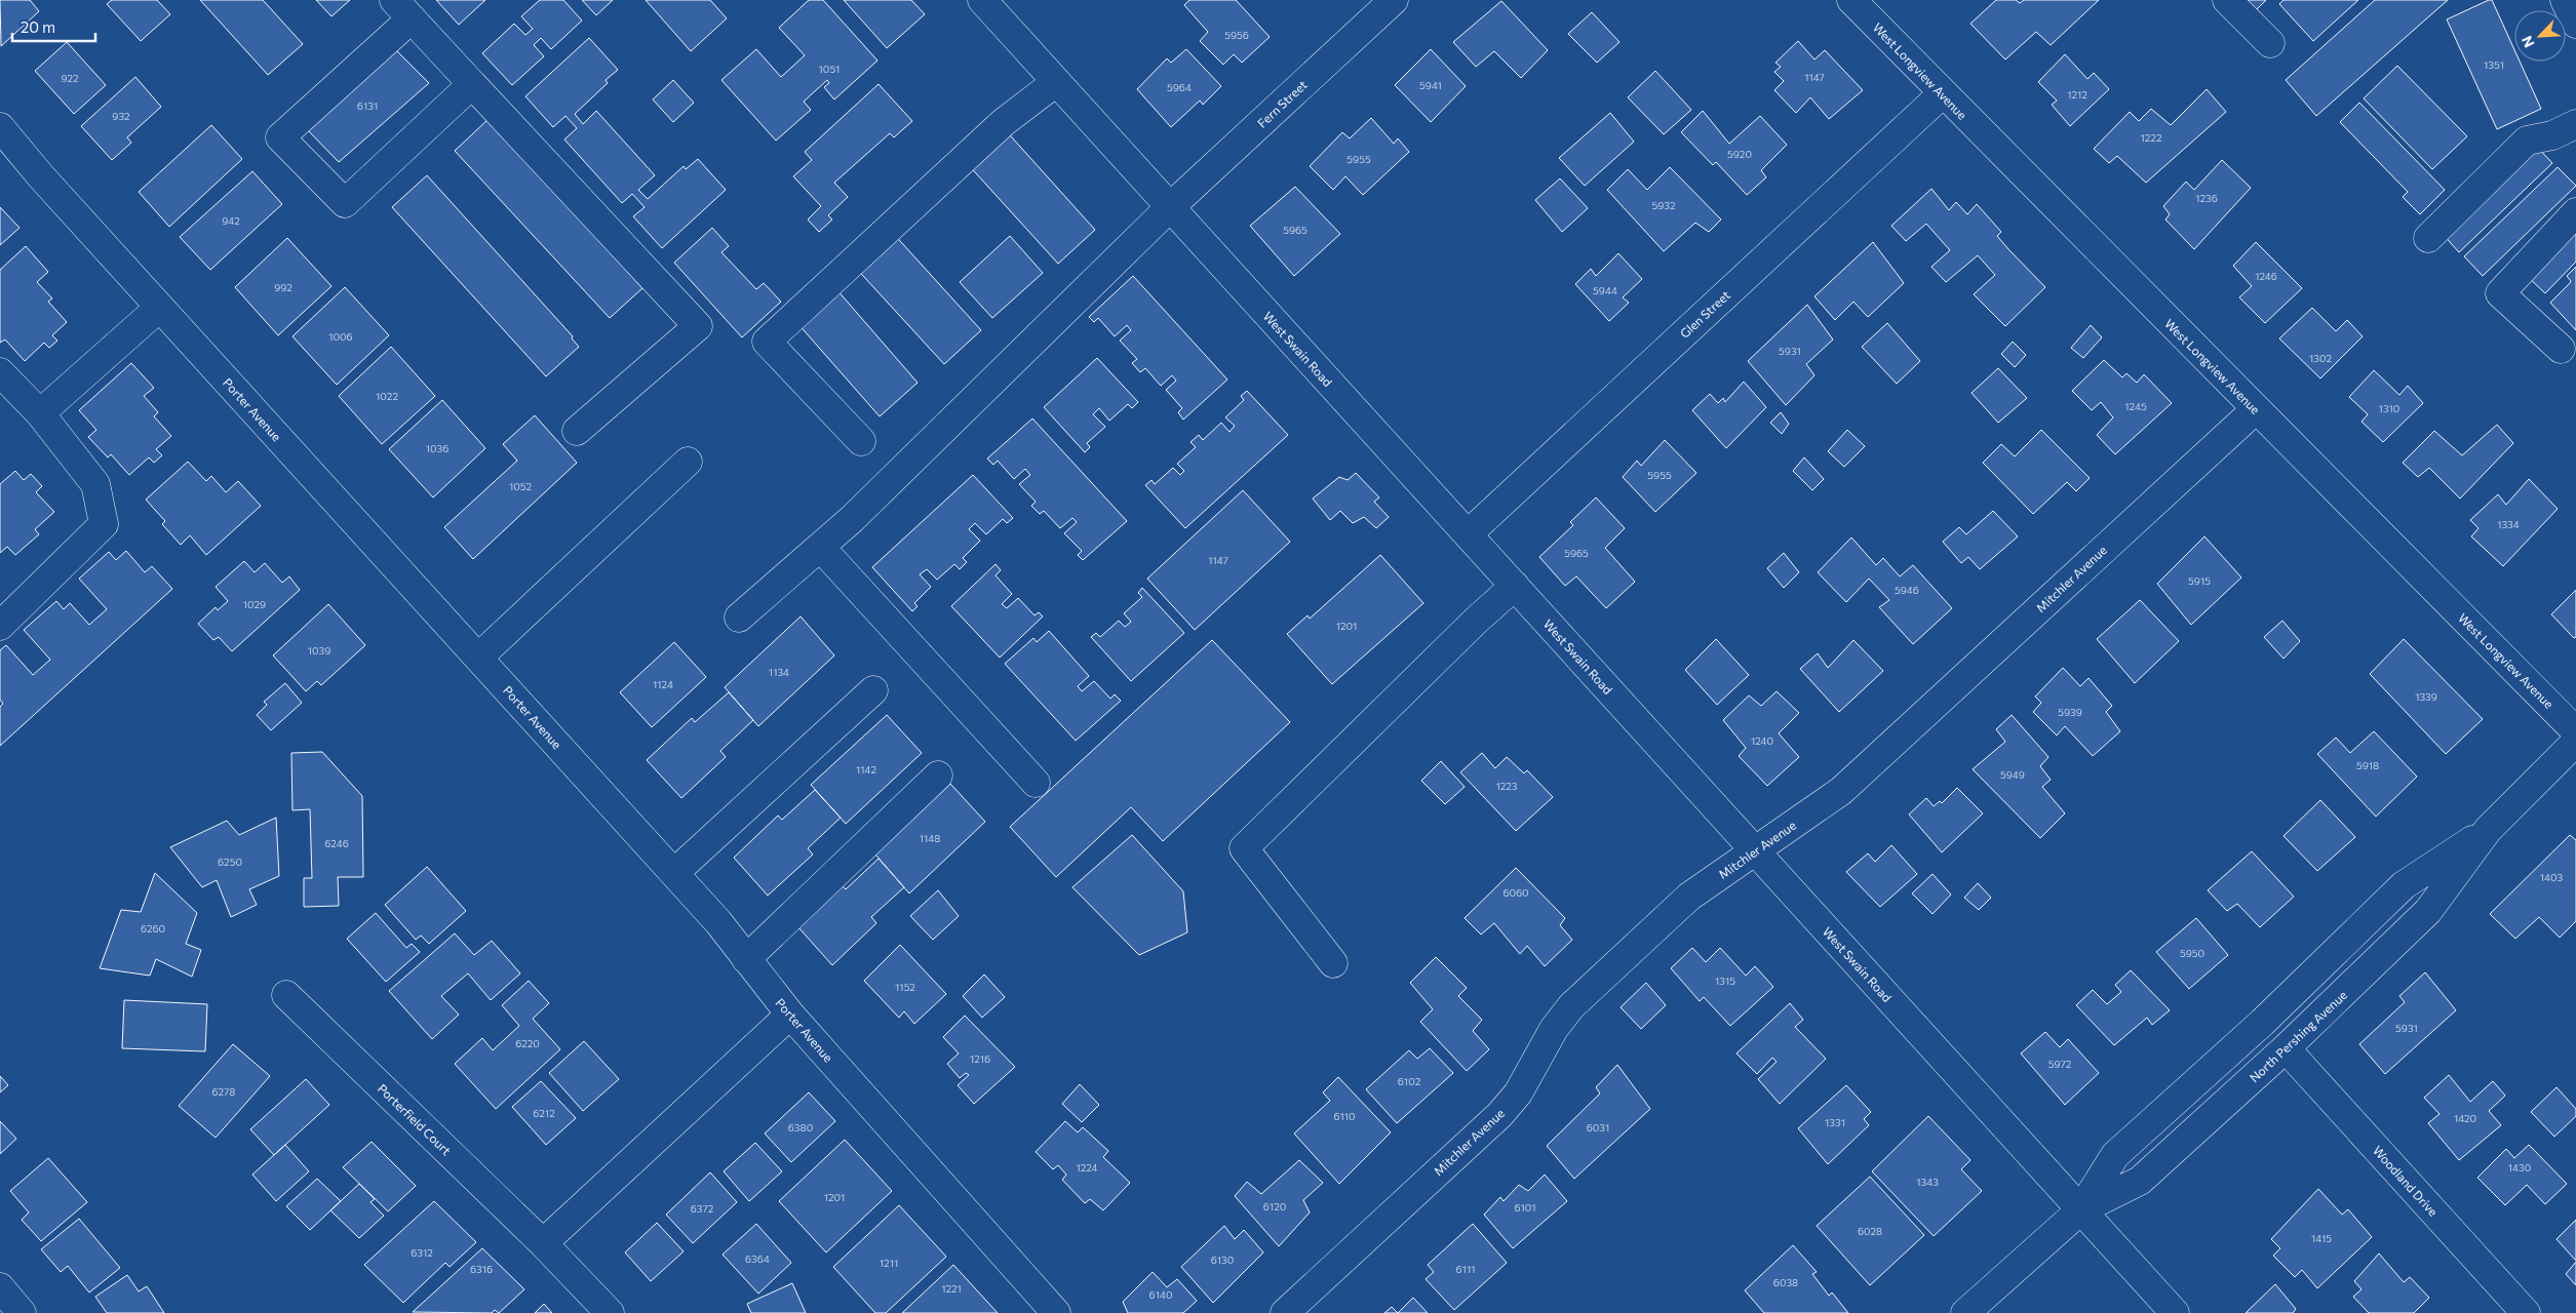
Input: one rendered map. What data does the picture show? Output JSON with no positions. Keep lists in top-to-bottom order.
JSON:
{
  "streets": {
    "street": [
      "West Longview Avenue",
      "Fern Street",
      "Glen Street",
      "West Swain Road",
      "Porter Avenue",
      "Mitchler Avenue",
      "North Pershing Avenue",
      "Porterfield Court",
      "Woodland Drive"
    ]
  },
  "crossings": [
    ["West Longview Avenue", "Glen Street"],
    ["West Longview Avenue", "Mitchler Avenue"],
    ["Fern Street", "West Swain Road"],
    ["Glen Street", "West Swain Road"],
    ["West Swain Road", "Mitchler Avenue"],
    ["West Swain Road", "North Pershing Avenue"],
    ["North Pershing Avenue", "Woodland Drive"]
  ],
  "house_numbers": [
    "5956",
    "1351",
    "1051",
    "1147",
    "922",
    "5941",
    "5964",
    "1212",
    "6131",
    "932",
    "1222",
    "5920",
    "5955",
    "1236",
    "5932",
    "942",
    "5965",
    "1246",
    "992",
    "5944",
    "1006",
    "5931",
    "1302",
    "1022",
    "1245",
    "1310",
    "1036",
    "5955",
    "1052",
    "1334",
    "5965",
    "1147",
    "5915",
    "5946",
    "1029",
    "1201",
    "1039",
    "1134",
    "1124",
    "1339",
    "5939",
    "1240",
    "5918",
    "1142",
    "5949",
    "1223",
    "1148",
    "6246",
    "6250",
    "1403",
    "6060",
    "6260",
    "5950",
    "1315",
    "1152",
    "5931",
    "6220",
    "1216",
    "5972",
    "6102",
    "6278",
    "6212",
    "6110",
    "1420",
    "1331",
    "6380",
    "6031",
    "1224",
    "1430",
    "1343",
    "1201",
    "6120",
    "6101",
    "6372",
    "6028",
    "1415",
    "6312",
    "6364",
    "6130",
    "1211",
    "6316",
    "6111",
    "6038",
    "1221",
    "6140"
  ],
  "scale_bar": "20 m",
  "north": "bottom left"
}
